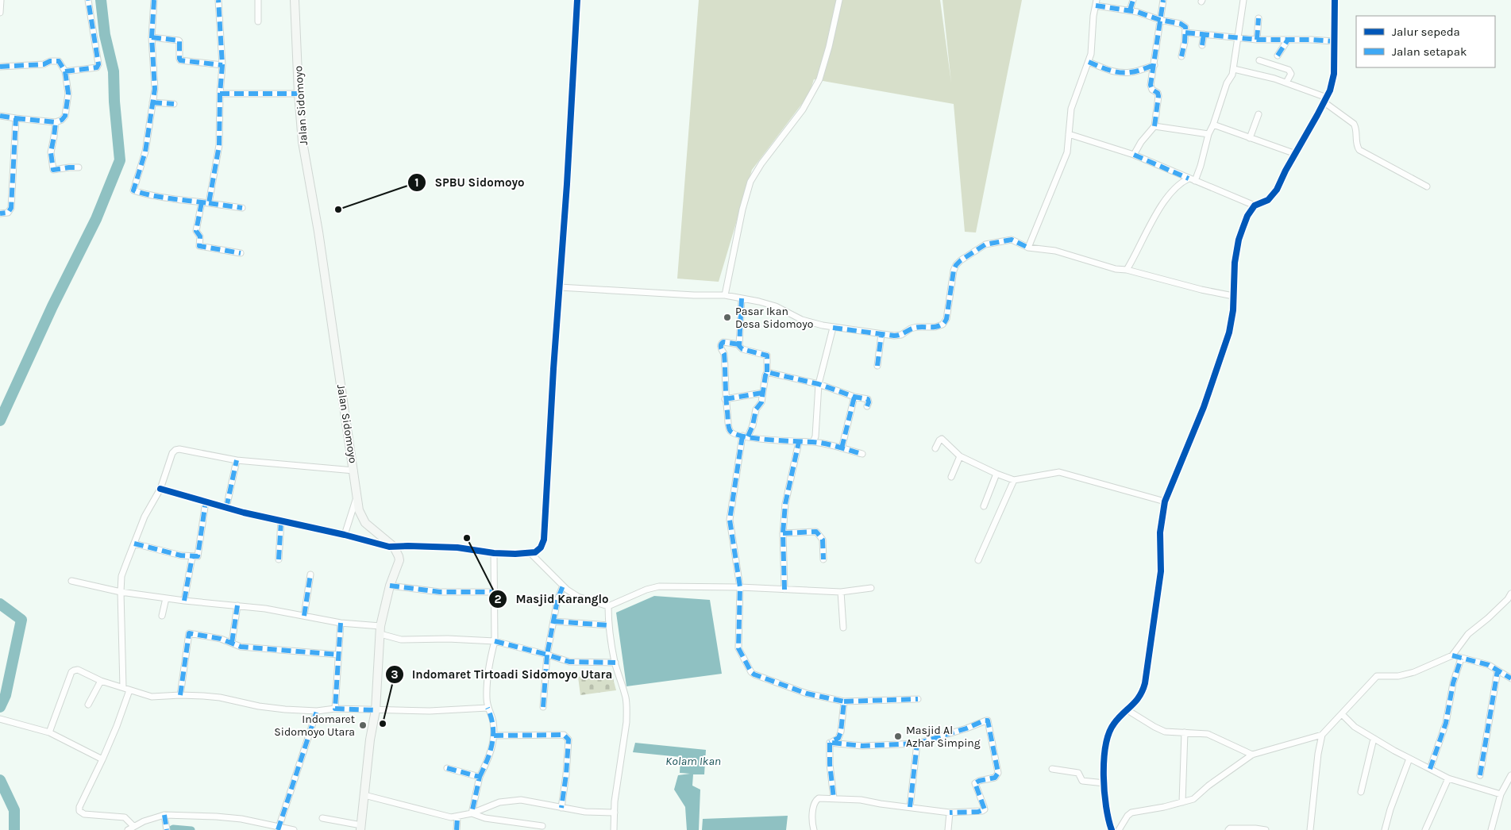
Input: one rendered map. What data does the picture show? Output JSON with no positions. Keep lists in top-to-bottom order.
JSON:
{
  "streets": {
    "main road": ["Jalan Sidomoyo"]
  },
  "water": ["Kolam Ikan"],
  "places": [
    "SPBU Sidomoyo",
    "Pasar Ikan Desa Sidomoyo",
    "Masjid Karanglo",
    "Indomaret Tirtoadi Sidomoyo Utara",
    "Indomaret Sidomoyo Utara",
    "Masjid Al Azhar Simping"
  ],
  "legend": ["Jalur sepeda", "Jalan setapak"]
}
